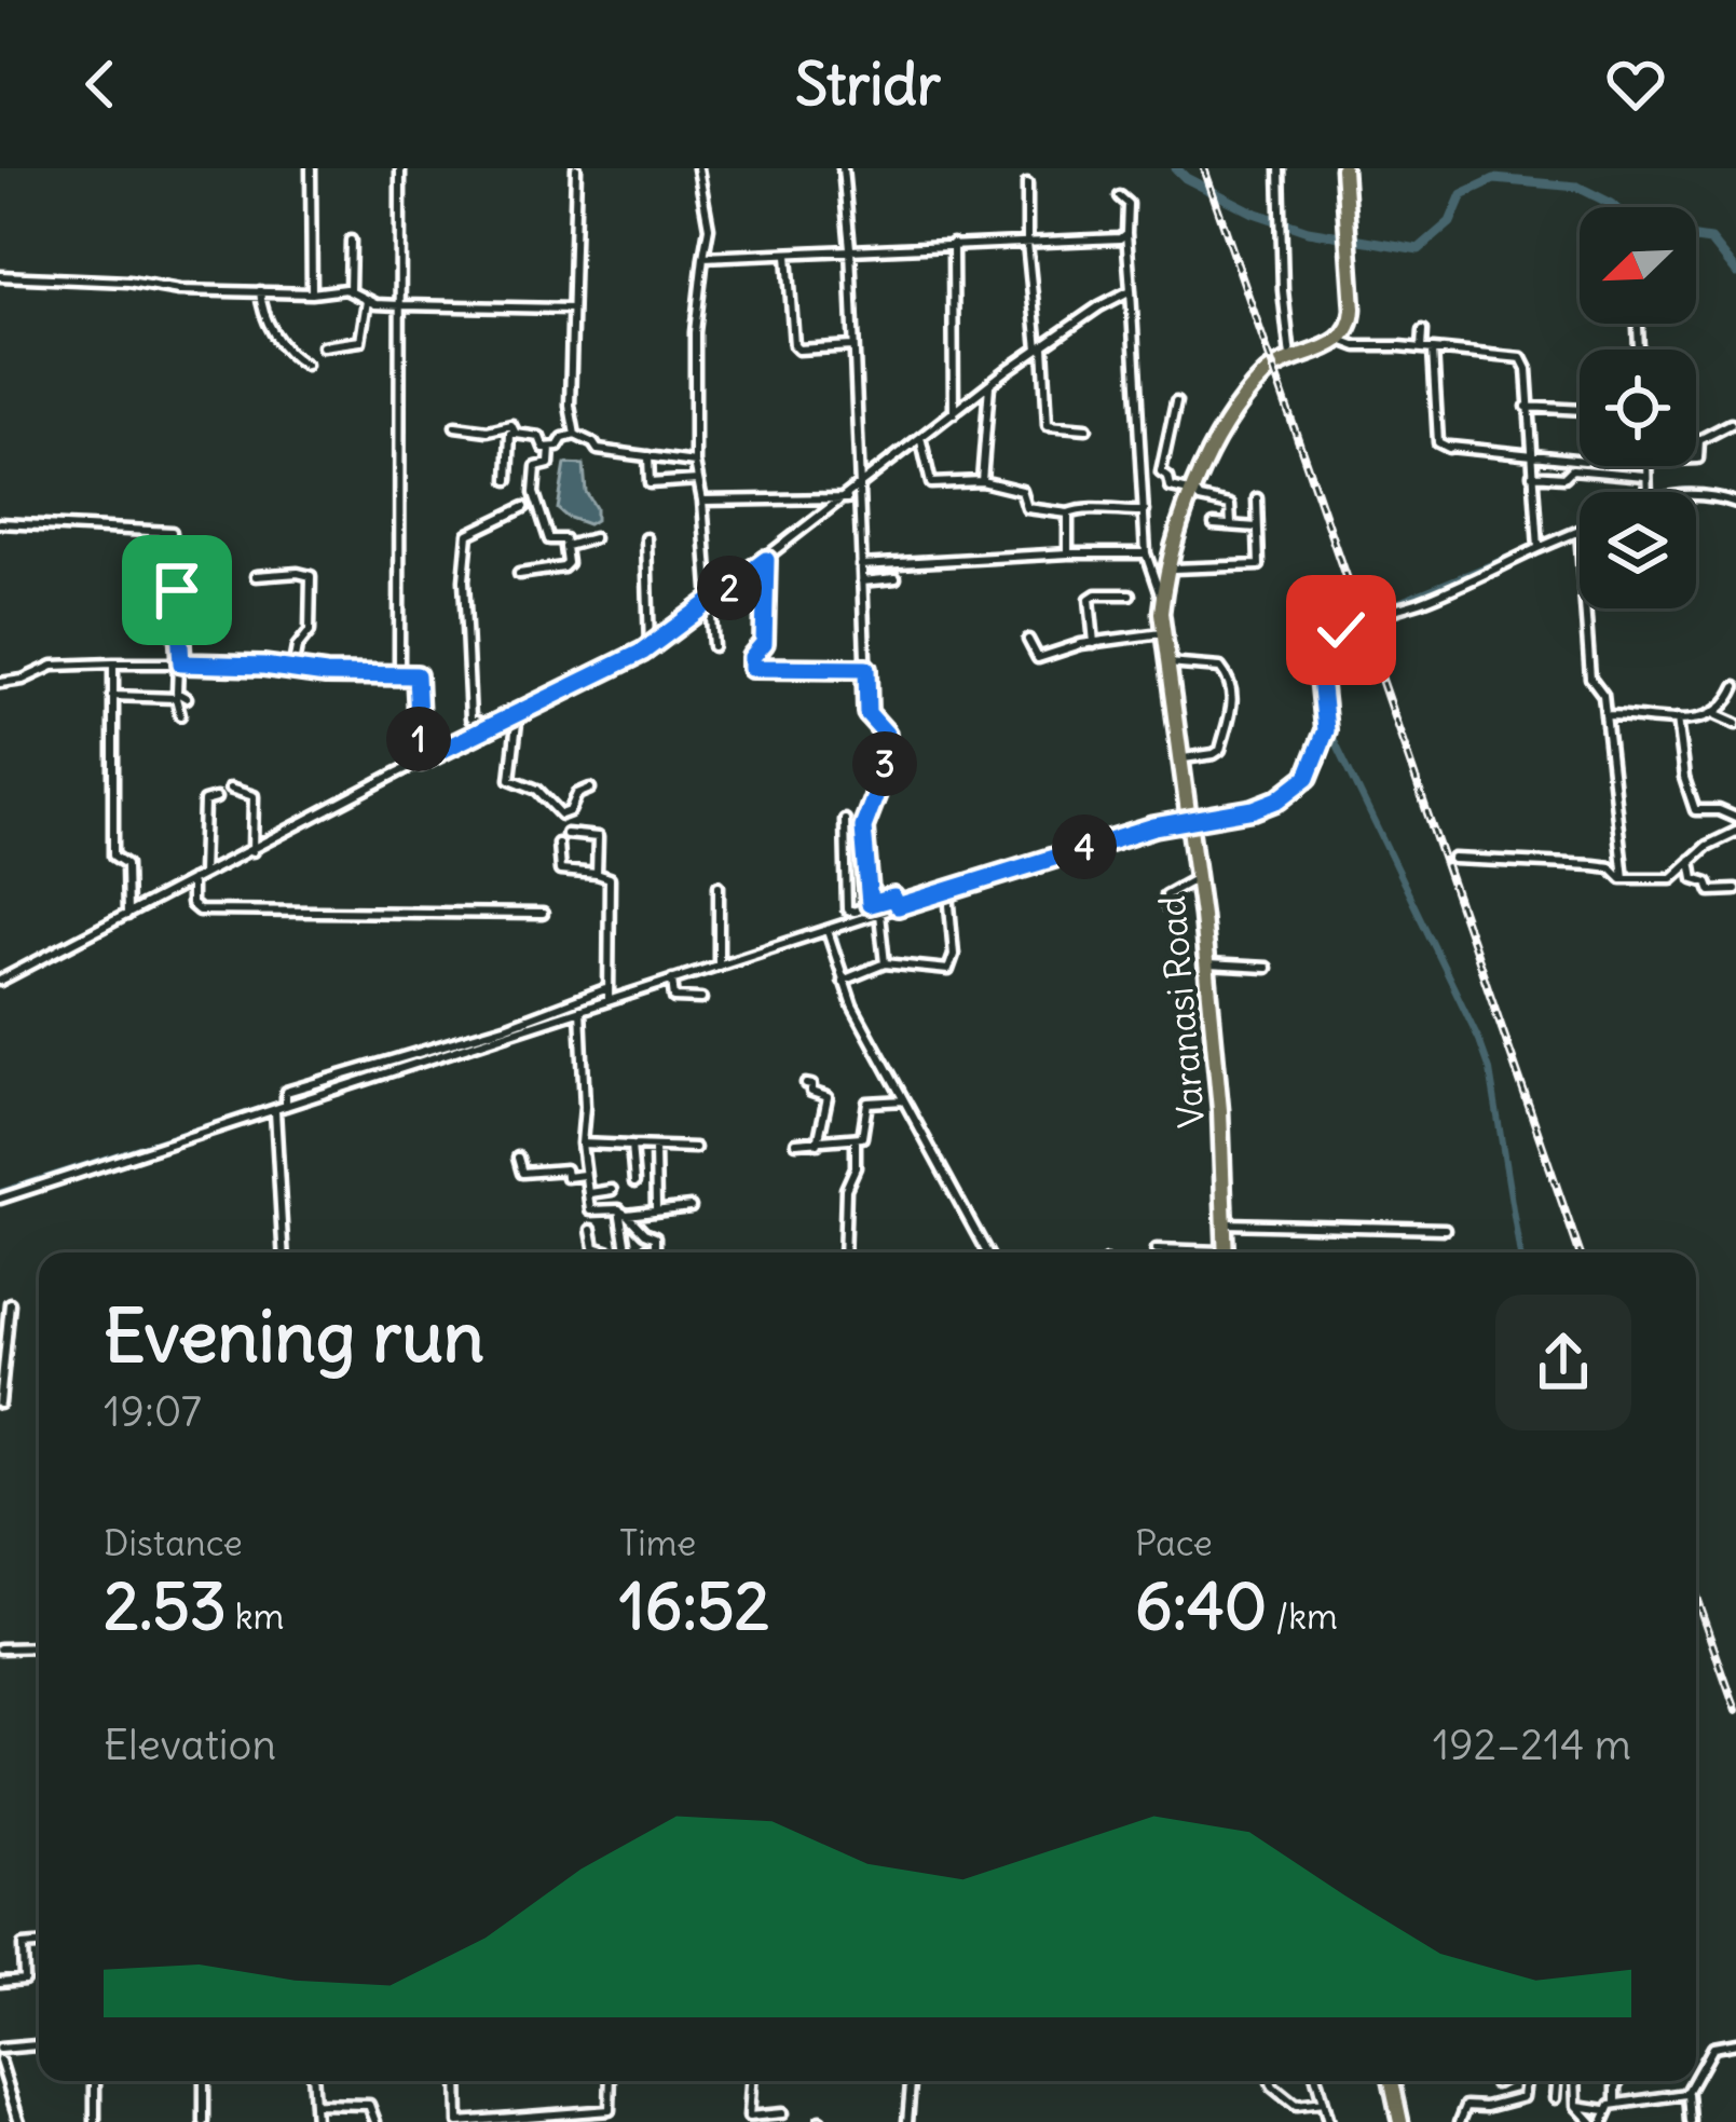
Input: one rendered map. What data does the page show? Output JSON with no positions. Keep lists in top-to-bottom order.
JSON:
{
  "streets": {
    "highway": ["Varanasi Road"]
  },
  "north": "bottom left",
  "page": {
    "header": "Stridr",
    "pins": [
      "2",
      "1",
      "3",
      "4"
    ],
    "heading": ["Evening run", "19:07"],
    "stats": [
      ["Distance", "2.53 km"],
      ["Time", "16:52"],
      ["Pace", "6:40 /km"]
    ],
    "chart": ["Elevation", "192–214 m"]
  }
}
